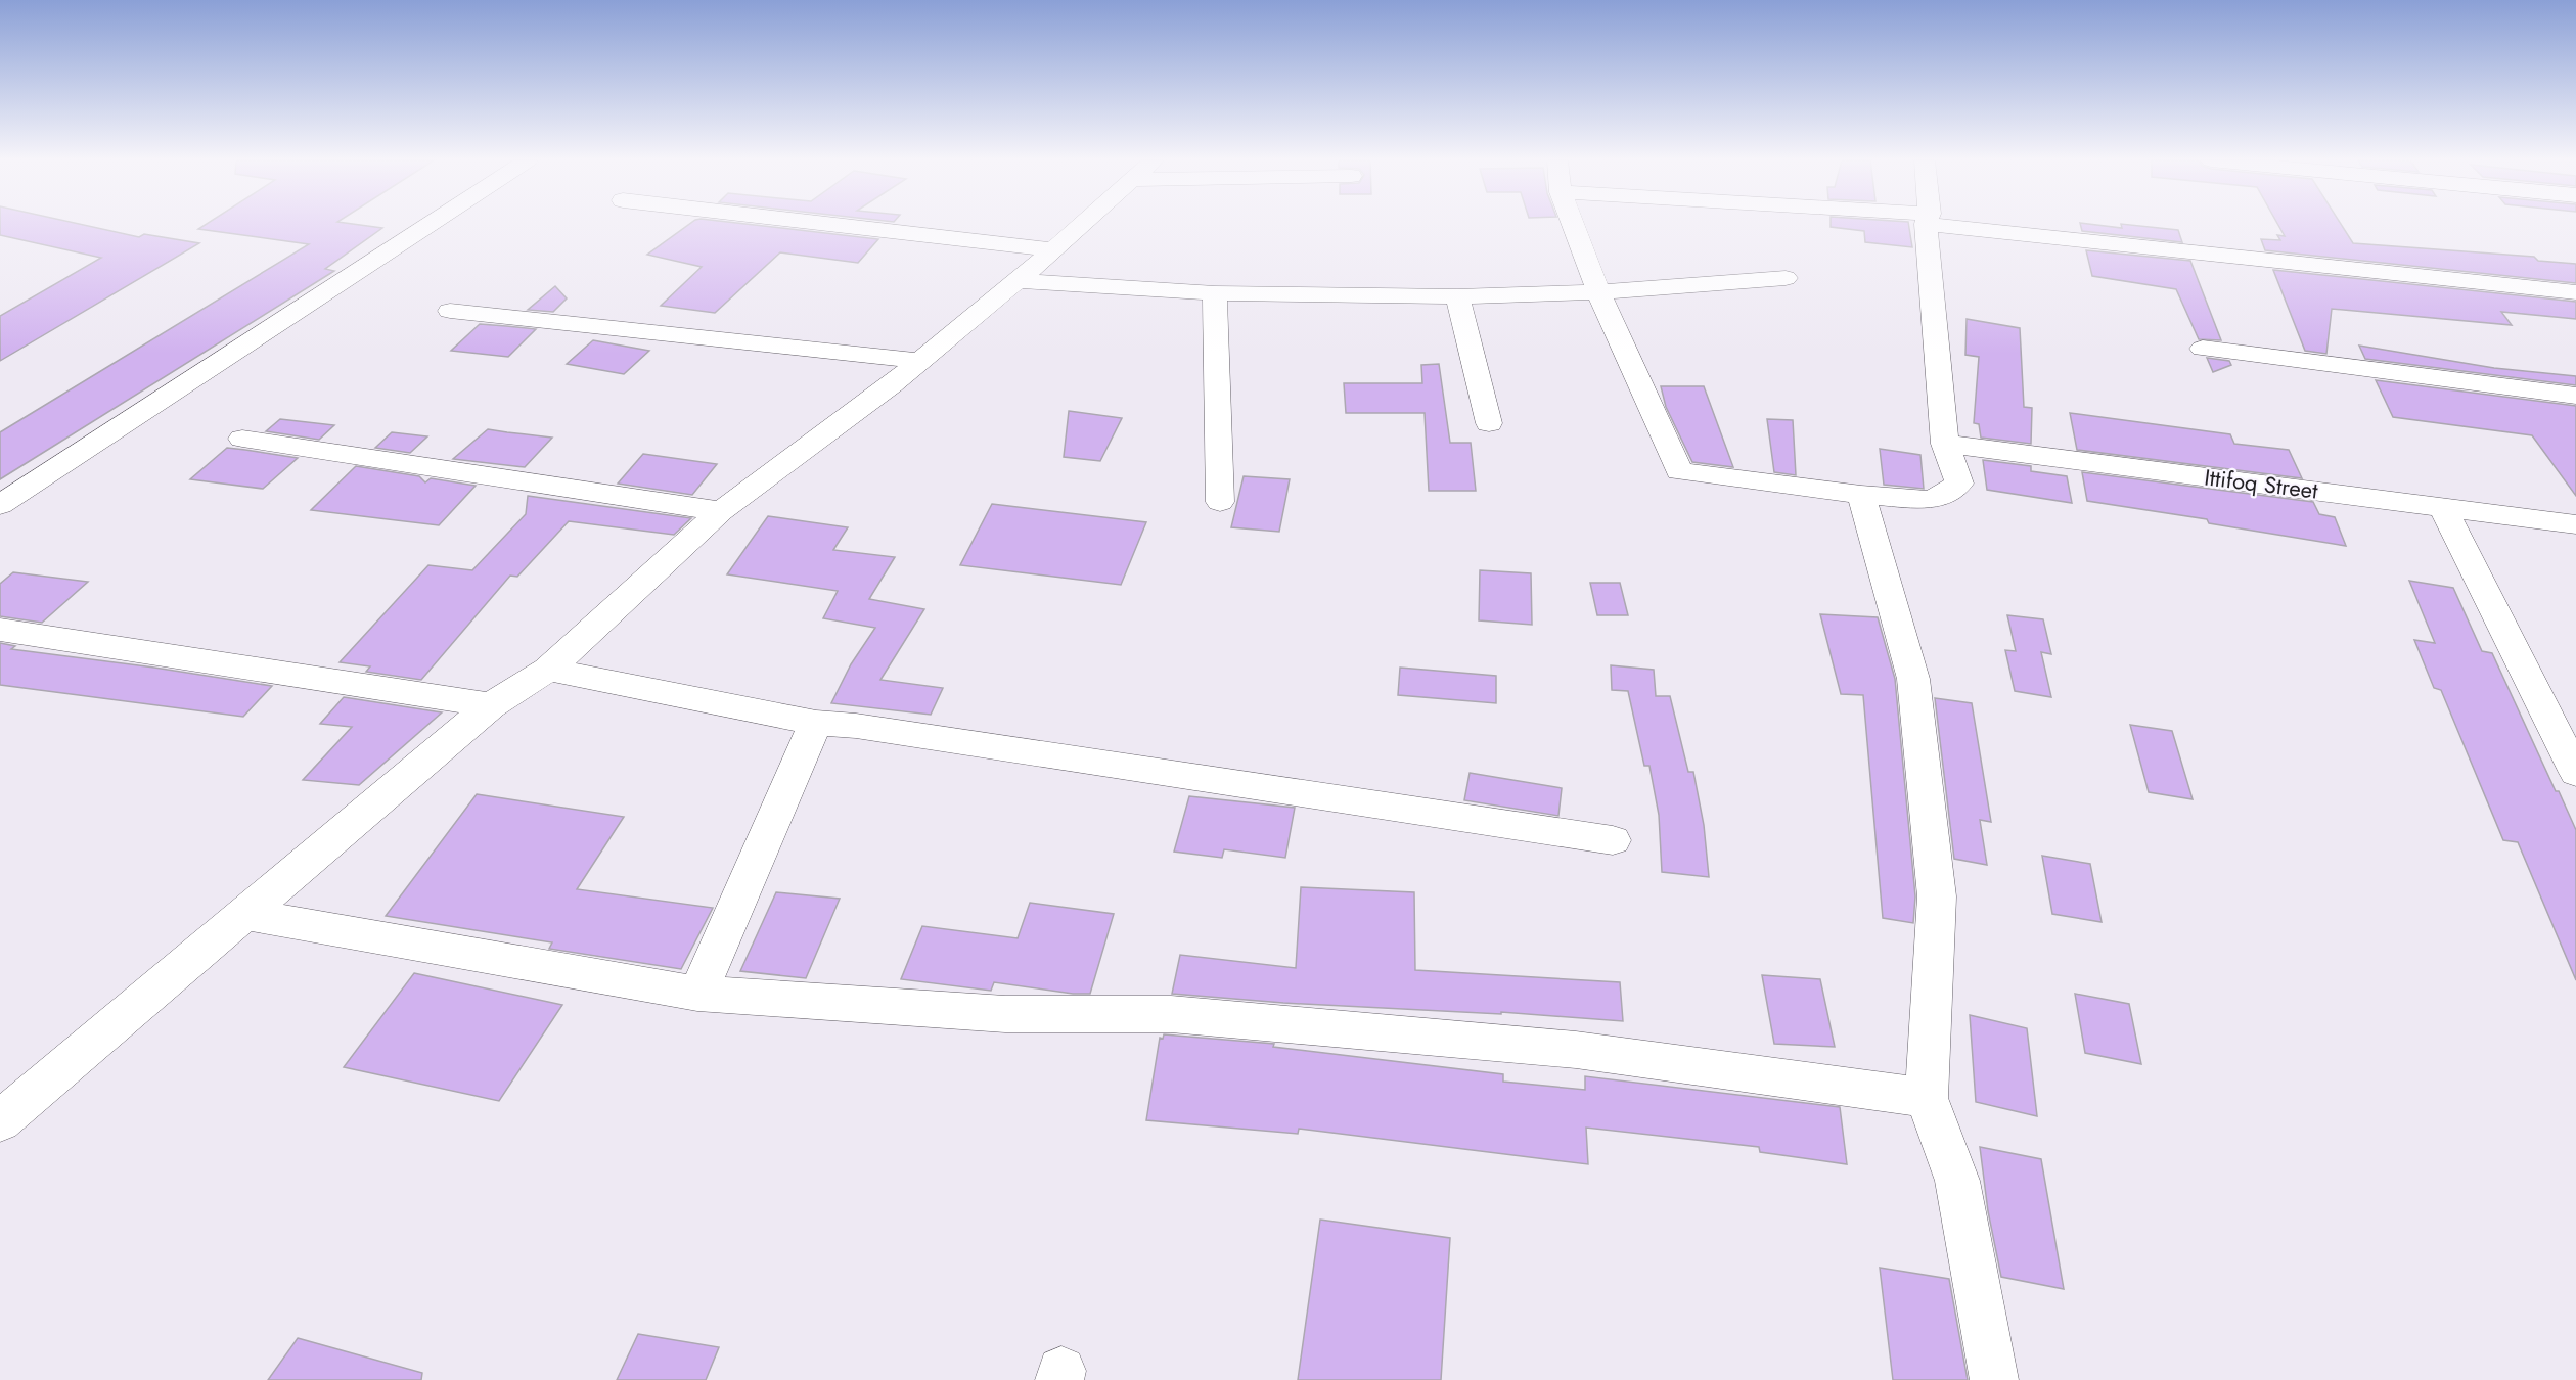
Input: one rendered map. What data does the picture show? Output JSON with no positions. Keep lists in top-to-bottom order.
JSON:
{
  "streets": {
    "street": ["Ittifoq Street"]
  }
}
